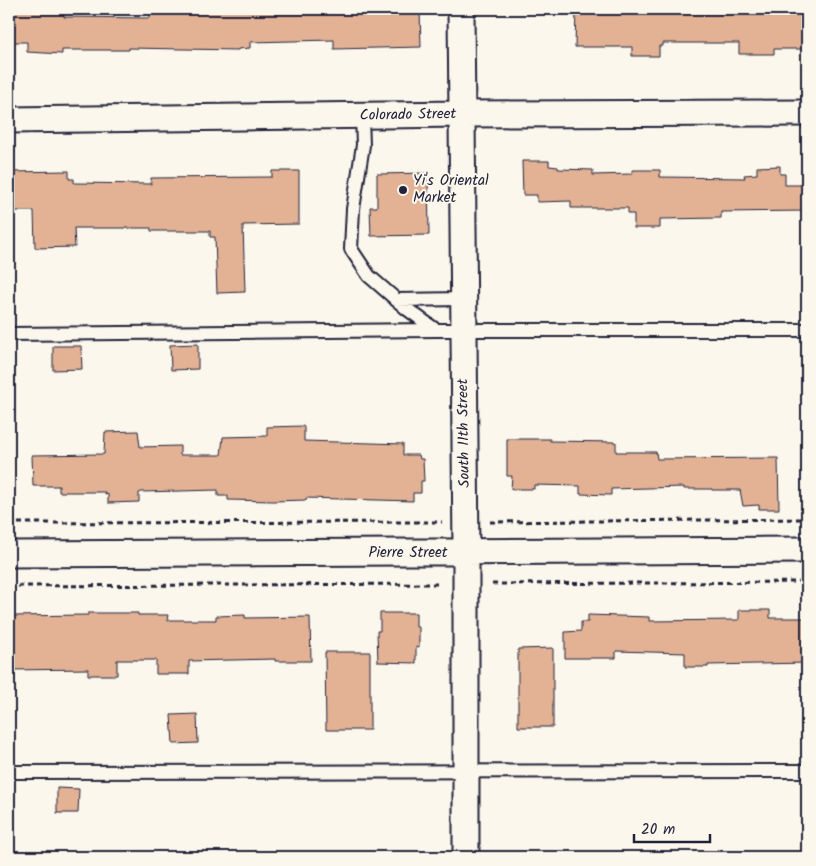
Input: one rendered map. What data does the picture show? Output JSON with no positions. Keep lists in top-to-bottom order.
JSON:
{
  "streets": {
    "street": ["Colorado Street", "South 11th Street", "Pierre Street"]
  },
  "crossings": [
    ["Colorado Street", "South 11th Street"],
    ["South 11th Street", "Pierre Street"]
  ],
  "places": ["Yi's Oriental Market"],
  "scale_bar": "20 m"
}
